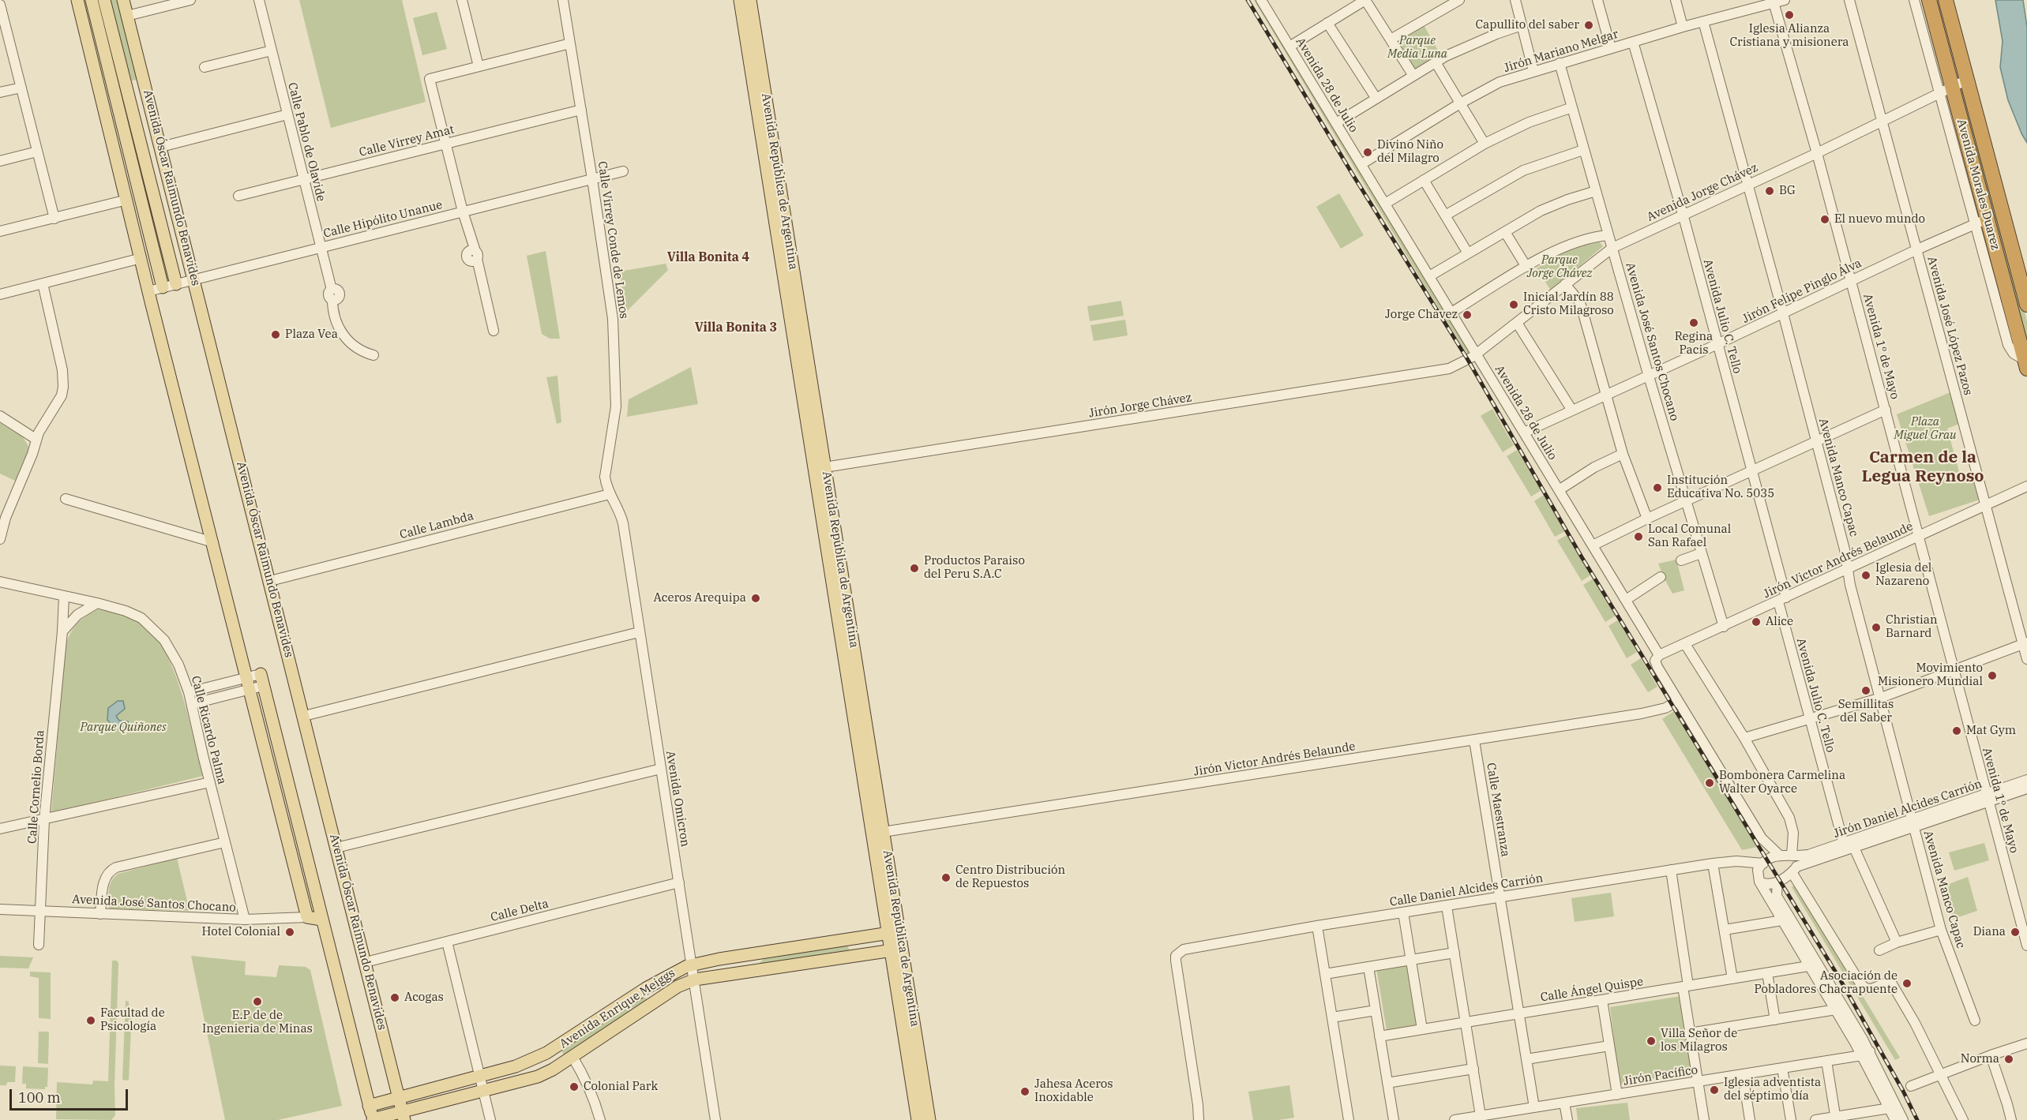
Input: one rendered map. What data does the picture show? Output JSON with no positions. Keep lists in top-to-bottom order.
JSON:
{
  "streets": {
    "highway": ["Avenida Morales Duarez"],
    "main road": ["Avenida República de Argentina", "Avenida Óscar Raimundo Benavides", "Avenida Enrique Meiggs"],
    "street": [
      "Jirón Mariano Melgar",
      "Avenida 28 de Julio",
      "Calle Virrey Amat",
      "Calle Pablo de Olavide",
      "Avenida Jorge Chávez",
      "Calle Hipólito Unanue",
      "Calle Virrey Conde de Lemos",
      "Jirón Felipe Pinglo Álva",
      "Avenida Julio C. Tello",
      "Avenida José López Pazos",
      "Avenida José Santos Chocano",
      "Avenida 1º de Mayo",
      "Jirón Jorge Chávez",
      "Avenida Manco Capac",
      "Calle Lambda",
      "Jirón Victor Andrés Belaunde",
      "Calle Ricardo Palma",
      "Calle Cornelio Borda",
      "Avenida Omicron",
      "Jirón Daniel Alcides Carrión",
      "Calle Maestranza",
      "Calle Daniel Alcides Carrión",
      "Calle Delta",
      "Calle Ángel Quispe",
      "Jirón Pacífico"
    ]
  },
  "crossings": [
    ["Jirón Mariano Melgar", "Avenida 28 de Julio"],
    ["Jirón Mariano Melgar", "Avenida Julio C. Tello"],
    ["Jirón Mariano Melgar", "Avenida José Santos Chocano"],
    ["Jirón Mariano Melgar", "Avenida 1º de Mayo"],
    ["Jirón Mariano Melgar", "Avenida Manco Capac"],
    ["Avenida 28 de Julio", "Avenida Jorge Chávez"],
    ["Avenida 28 de Julio", "Jirón Felipe Pinglo Álva"],
    ["Avenida 28 de Julio", "Jirón Victor Andrés Belaunde"],
    ["Avenida 28 de Julio", "Jirón Daniel Alcides Carrión"],
    ["Avenida 28 de Julio", "Calle Daniel Alcides Carrión"],
    ["Calle Virrey Amat", "Calle Pablo de Olavide"],
    ["Calle Virrey Amat", "Calle Virrey Conde de Lemos"],
    ["Calle Pablo de Olavide", "Calle Hipólito Unanue"],
    ["Avenida República de Argentina", "Jirón Jorge Chávez"],
    ["Avenida República de Argentina", "Jirón Victor Andrés Belaunde"],
    ["Avenida República de Argentina", "Avenida Enrique Meiggs"],
    ["Avenida Morales Duarez", "Avenida Jorge Chávez"],
    ["Avenida Morales Duarez", "Jirón Felipe Pinglo Álva"],
    ["Avenida Óscar Raimundo Benavides", "Calle Hipólito Unanue"],
    ["Avenida Óscar Raimundo Benavides", "Calle Lambda"],
    ["Avenida Óscar Raimundo Benavides", "Calle Delta"],
    ["Avenida Óscar Raimundo Benavides", "Avenida Enrique Meiggs"],
    ["Avenida Jorge Chávez", "Avenida Julio C. Tello"],
    ["Avenida Jorge Chávez", "Avenida José López Pazos"],
    ["Avenida Jorge Chávez", "Avenida José Santos Chocano"],
    ["Avenida Jorge Chávez", "Avenida 1º de Mayo"],
    ["Avenida Jorge Chávez", "Jirón Jorge Chávez"],
    ["Avenida Jorge Chávez", "Avenida Manco Capac"],
    ["Calle Hipólito Unanue", "Calle Virrey Conde de Lemos"],
    ["Calle Virrey Conde de Lemos", "Avenida Omicron"],
    ["Jirón Felipe Pinglo Álva", "Avenida Julio C. Tello"],
    ["Jirón Felipe Pinglo Álva", "Avenida José López Pazos"],
    ["Jirón Felipe Pinglo Álva", "Avenida José Santos Chocano"],
    ["Jirón Felipe Pinglo Álva", "Avenida 1º de Mayo"],
    ["Jirón Felipe Pinglo Álva", "Avenida Manco Capac"],
    ["Avenida Julio C. Tello", "Jirón Victor Andrés Belaunde"],
    ["Avenida Julio C. Tello", "Jirón Daniel Alcides Carrión"],
    ["Avenida José López Pazos", "Jirón Victor Andrés Belaunde"],
    ["Avenida José Santos Chocano", "Jirón Victor Andrés Belaunde"],
    ["Avenida José Santos Chocano", "Calle Ricardo Palma"],
    ["Avenida José Santos Chocano", "Calle Cornelio Borda"],
    ["Avenida 1º de Mayo", "Jirón Victor Andrés Belaunde"],
    ["Avenida 1º de Mayo", "Jirón Daniel Alcides Carrión"],
    ["Avenida Manco Capac", "Jirón Victor Andrés Belaunde"],
    ["Avenida Manco Capac", "Jirón Daniel Alcides Carrión"],
    ["Calle Lambda", "Avenida Omicron"],
    ["Jirón Victor Andrés Belaunde", "Calle Maestranza"],
    ["Calle Ricardo Palma", "Calle Cornelio Borda"],
    ["Avenida Omicron", "Calle Delta"],
    ["Avenida Omicron", "Avenida Enrique Meiggs"],
    ["Calle Maestranza", "Calle Daniel Alcides Carrión"],
    ["Calle Maestranza", "Calle Ángel Quispe"],
    ["Calle Maestranza", "Jirón Pacífico"]
  ],
  "districts": ["Villa Bonita 4", "Villa Bonita 3", "Carmen de la Legua Reynoso"],
  "parks": [
    "Parque Media Luna",
    "Parque Jorge Chávez",
    "Plaza Miguel Grau",
    "Parque Quiñones"
  ],
  "places": [
    "Iglesia Alianza Cristiana y misionera",
    "Capullito del saber",
    "Divino Niño del Milagro",
    "BG",
    "El nuevo mundo",
    "Inicial Jardín 88 Cristo Milagroso",
    "Jorge Chavez",
    "Regina Pacis",
    "Plaza Vea",
    "Institución Educativa No. 5035",
    "Local Comunal San Rafael",
    "Productos Paraiso del Peru S.A.C",
    "Iglesia del Nazareno",
    "Aceros Arequipa",
    "Alice",
    "Christian Barnard",
    "Movimiento Misionero Mundial",
    "Semillitas del Saber",
    "Mat Gym",
    "Bombonera Carmelina Walter Oyarce",
    "Centro Distribución de Repuestos",
    "Hotel Colonial",
    "Diana",
    "Asociación de Pobladores Chacrapuente",
    "Acogas",
    "E.P de de Ingenieria de Minas",
    "Facultad de Psicología",
    "Villa Señor de los Milagros",
    "Norma",
    "Colonial Park",
    "Iglesia adventista del séptimo día",
    "Jahesa Aceros Inoxidable"
  ],
  "scale_bar": "100 m"
}
